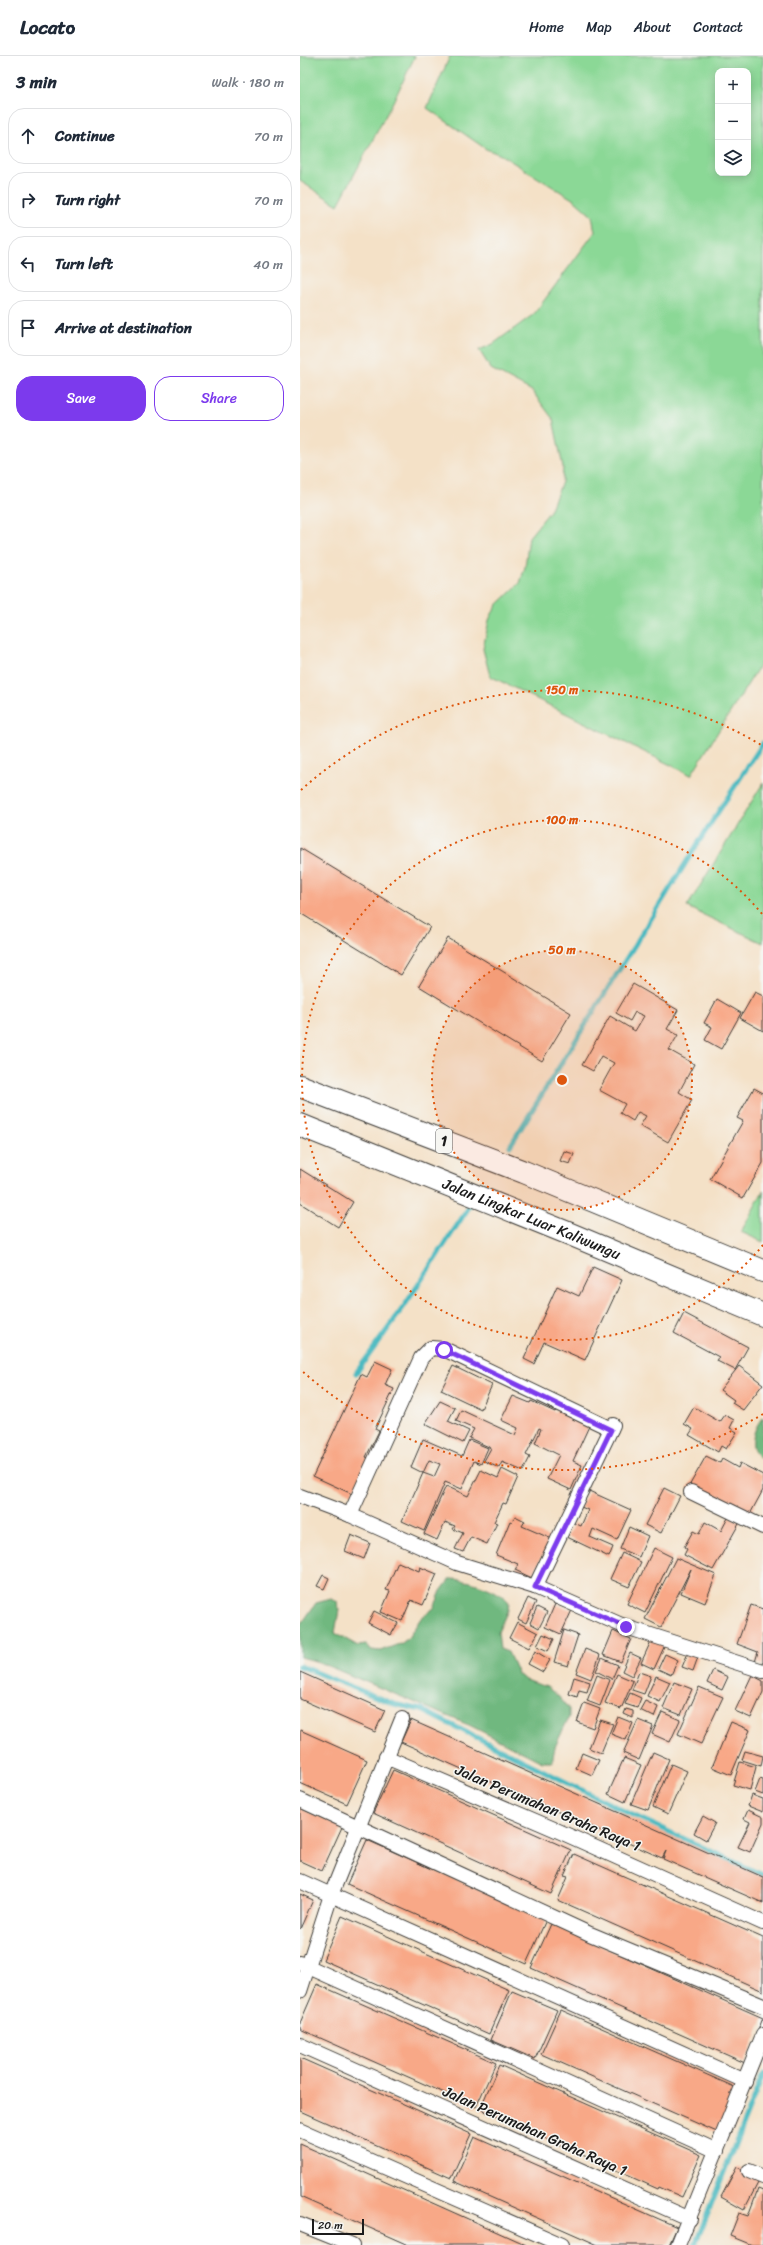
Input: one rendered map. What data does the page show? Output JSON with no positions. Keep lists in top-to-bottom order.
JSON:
{
  "streets": {
    "highway": ["1", "Jalan Lingkar Luar Kaliwungu"],
    "street": ["Jalan Perumahan Graha Raya 1"]
  },
  "scale_bar": "20 m",
  "page": {
    "header": "Locato",
    "nav": [
      "Home",
      "Map",
      "About",
      "Contact"
    ],
    "heading": ["3 min", "Walk · 180 m"],
    "map_buttons": ["+", "−"],
    "list": [
      ["Continue", "70 m"],
      ["Turn right", "70 m"],
      ["Turn left", "40 m"],
      "Arrive at destination"
    ],
    "buttons": ["Save", "Share"],
    "scale": "20 m"
  },
  "rings": ["150 m", "100 m", "50 m"]
}
